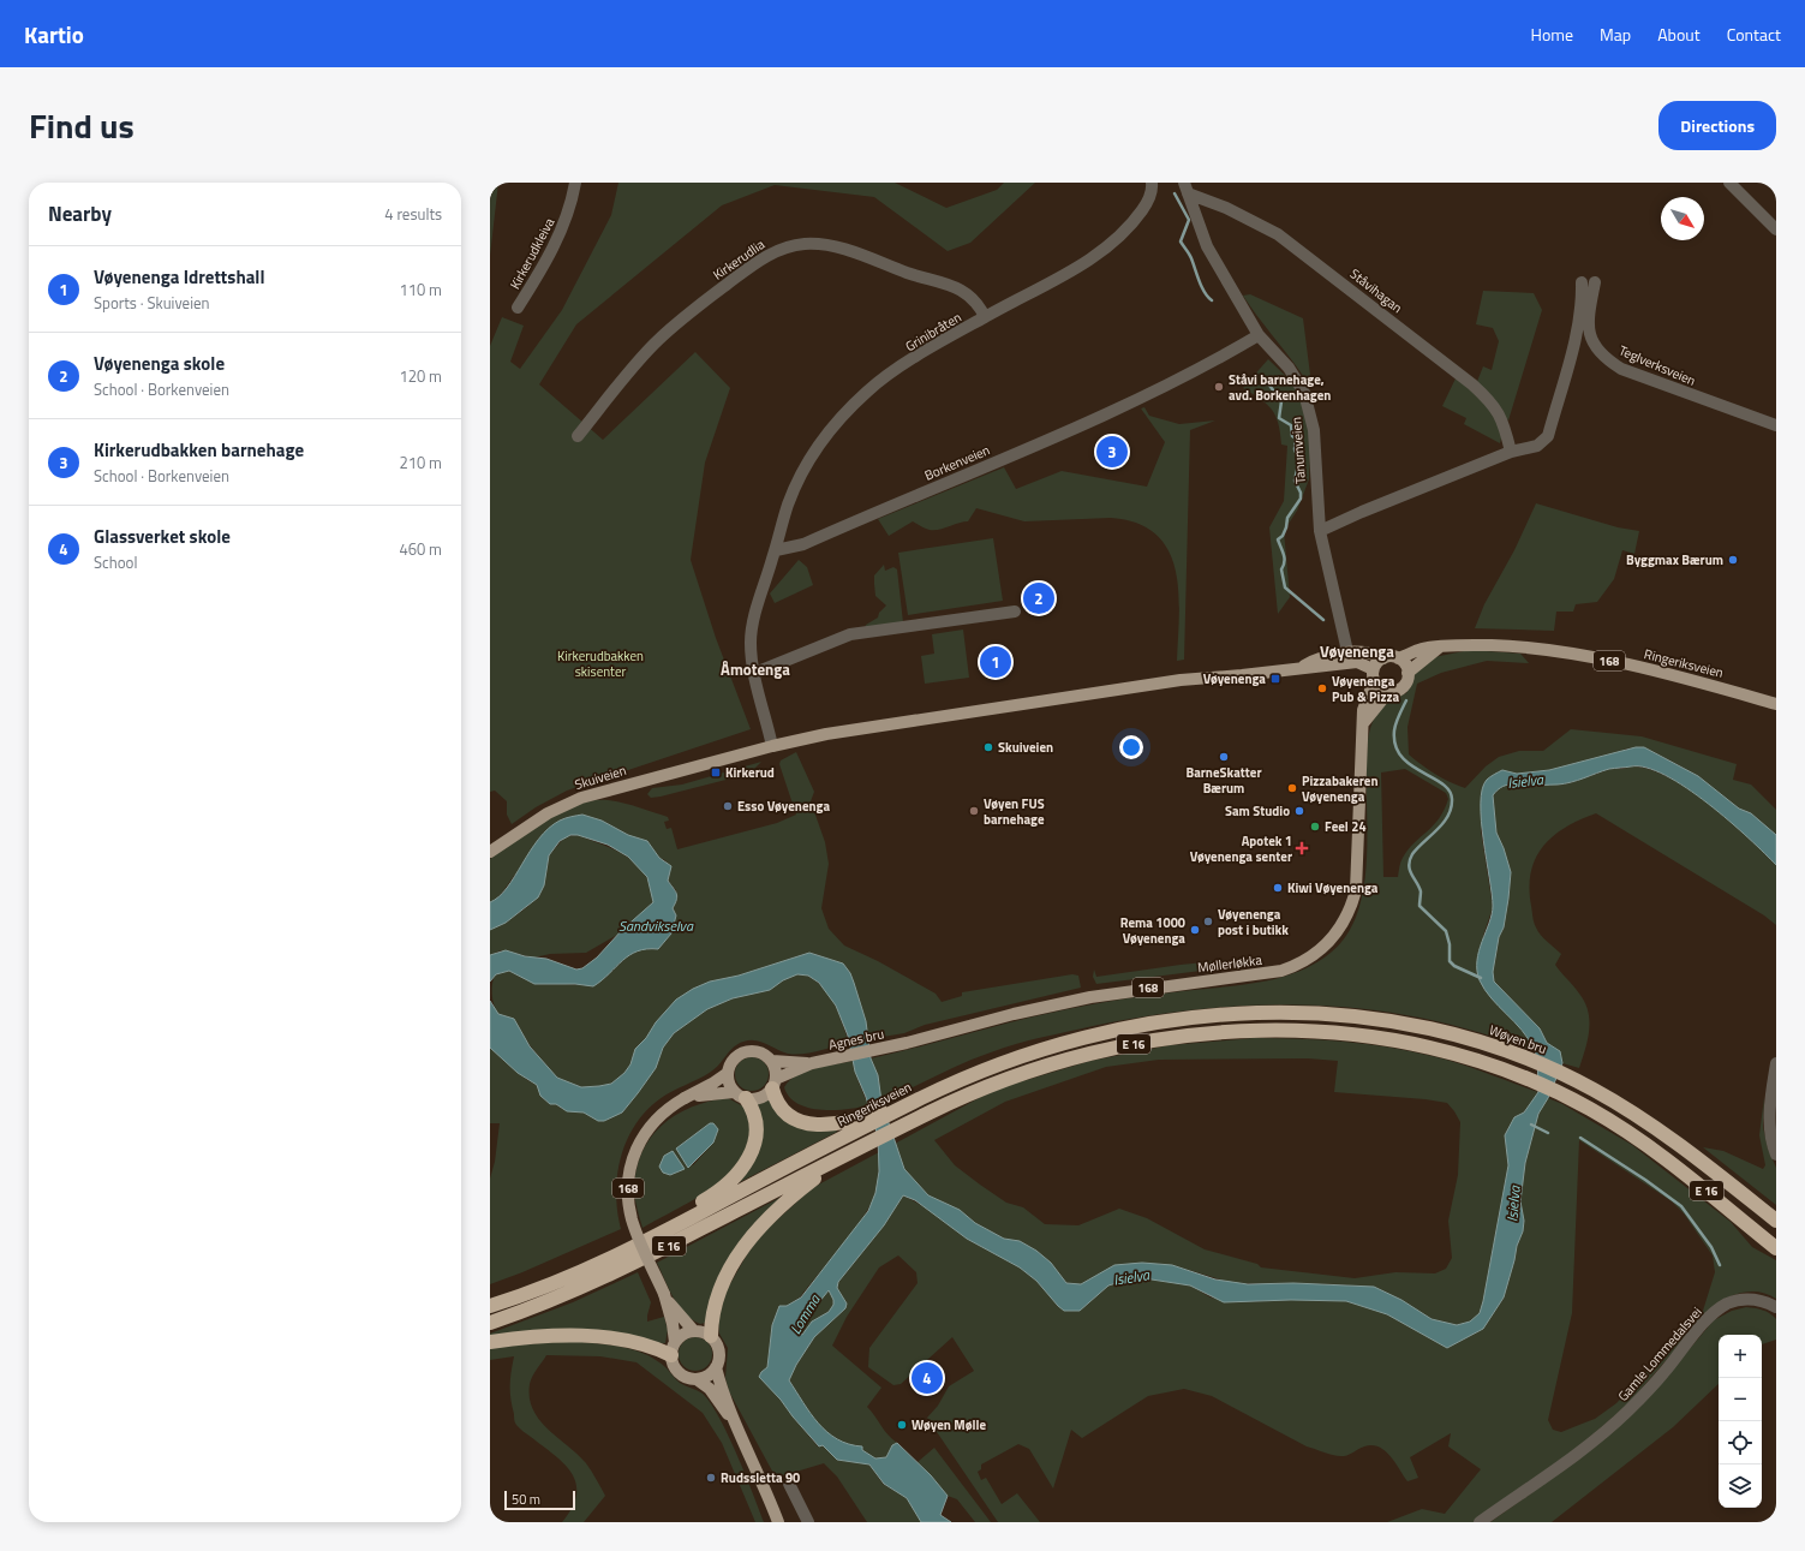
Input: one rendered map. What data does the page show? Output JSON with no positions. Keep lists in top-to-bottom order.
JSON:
{
  "streets": {
    "highway": ["Ringeriksveien", "Wøyen bru", "E 16"],
    "main road": [
      "168",
      "Skuiveien",
      "Møllerløkka",
      "Agnes bru"
    ],
    "street": [
      "Kirkerudkleiva",
      "Kirkerudlia",
      "Ståvihagan",
      "Grinibråten",
      "Teglverksveien",
      "Tanumveien",
      "Borkenveien",
      "Gamle Lommedalsvei"
    ]
  },
  "crossings": [
    ["Kirkerudlia", "Grinibråten"],
    ["Ståvihagan", "Tanumveien"],
    ["Grinibråten", "Borkenveien"],
    ["Tanumveien", "Borkenveien"],
    ["Tanumveien", "Skuiveien"],
    ["168", "Ringeriksveien"],
    ["168", "Skuiveien"],
    ["168", "Møllerløkka"],
    ["168", "Agnes bru"],
    ["168", "E 16"],
    ["Ringeriksveien", "Skuiveien"],
    ["Ringeriksveien", "Møllerløkka"],
    ["Ringeriksveien", "Wøyen bru"],
    ["Ringeriksveien", "E 16"],
    ["Skuiveien", "Møllerløkka"],
    ["Møllerløkka", "Agnes bru"],
    ["Agnes bru", "E 16"]
  ],
  "districts": ["Vøyenenga", "Åmotenga"],
  "water": ["Isielva", "Sandvikselva", "Lomma"],
  "parks": ["Kirkerudbakken skisenter"],
  "places": {
    "other": [
      "Ståvi barnehage, avd. Borkenhagen",
      "Byggmax Bærum",
      "Vøyenenga Pub & Pizza",
      "Skuiveien",
      "BarneSkatter Bærum",
      "Pizzabakeren Vøyenenga",
      "Esso Vøyenenga",
      "Vøyen FUS barnehage",
      "Sam Studio",
      "Feel 24",
      "Kiwi Vøyenenga",
      "Vøyenenga post i butikk",
      "Rema 1000 Vøyenenga",
      "Wøyen Mølle",
      "Rudssletta 90"
    ],
    "transit": ["Vøyenenga", "Kirkerud"],
    "health": ["Apotek 1 Vøyenenga senter"]
  },
  "scale_bar": "50 m",
  "north": "bottom right",
  "page": {
    "header": "Kartio",
    "nav": [
      "Home",
      "Map",
      "About",
      "Contact"
    ],
    "title": "Find us",
    "buttons": "Directions",
    "heading": ["Nearby", "4 results"],
    "list": [
      {
        "mark": "1",
        "name": "Vøyenenga Idrettshall",
        "note": "Sports · Skuiveien",
        "value": "110 m"
      },
      {
        "mark": "2",
        "name": "Vøyenenga skole",
        "note": "School · Borkenveien",
        "value": "120 m"
      },
      {
        "mark": "3",
        "name": "Kirkerudbakken barnehage",
        "note": "School · Borkenveien",
        "value": "210 m"
      },
      {
        "mark": "4",
        "name": "Glassverket skole",
        "note": "School",
        "value": "460 m"
      }
    ],
    "pins": [
      "3",
      "2",
      "1",
      "4"
    ],
    "map_buttons": ["+", "−"],
    "scale": "50 m"
  }
}
